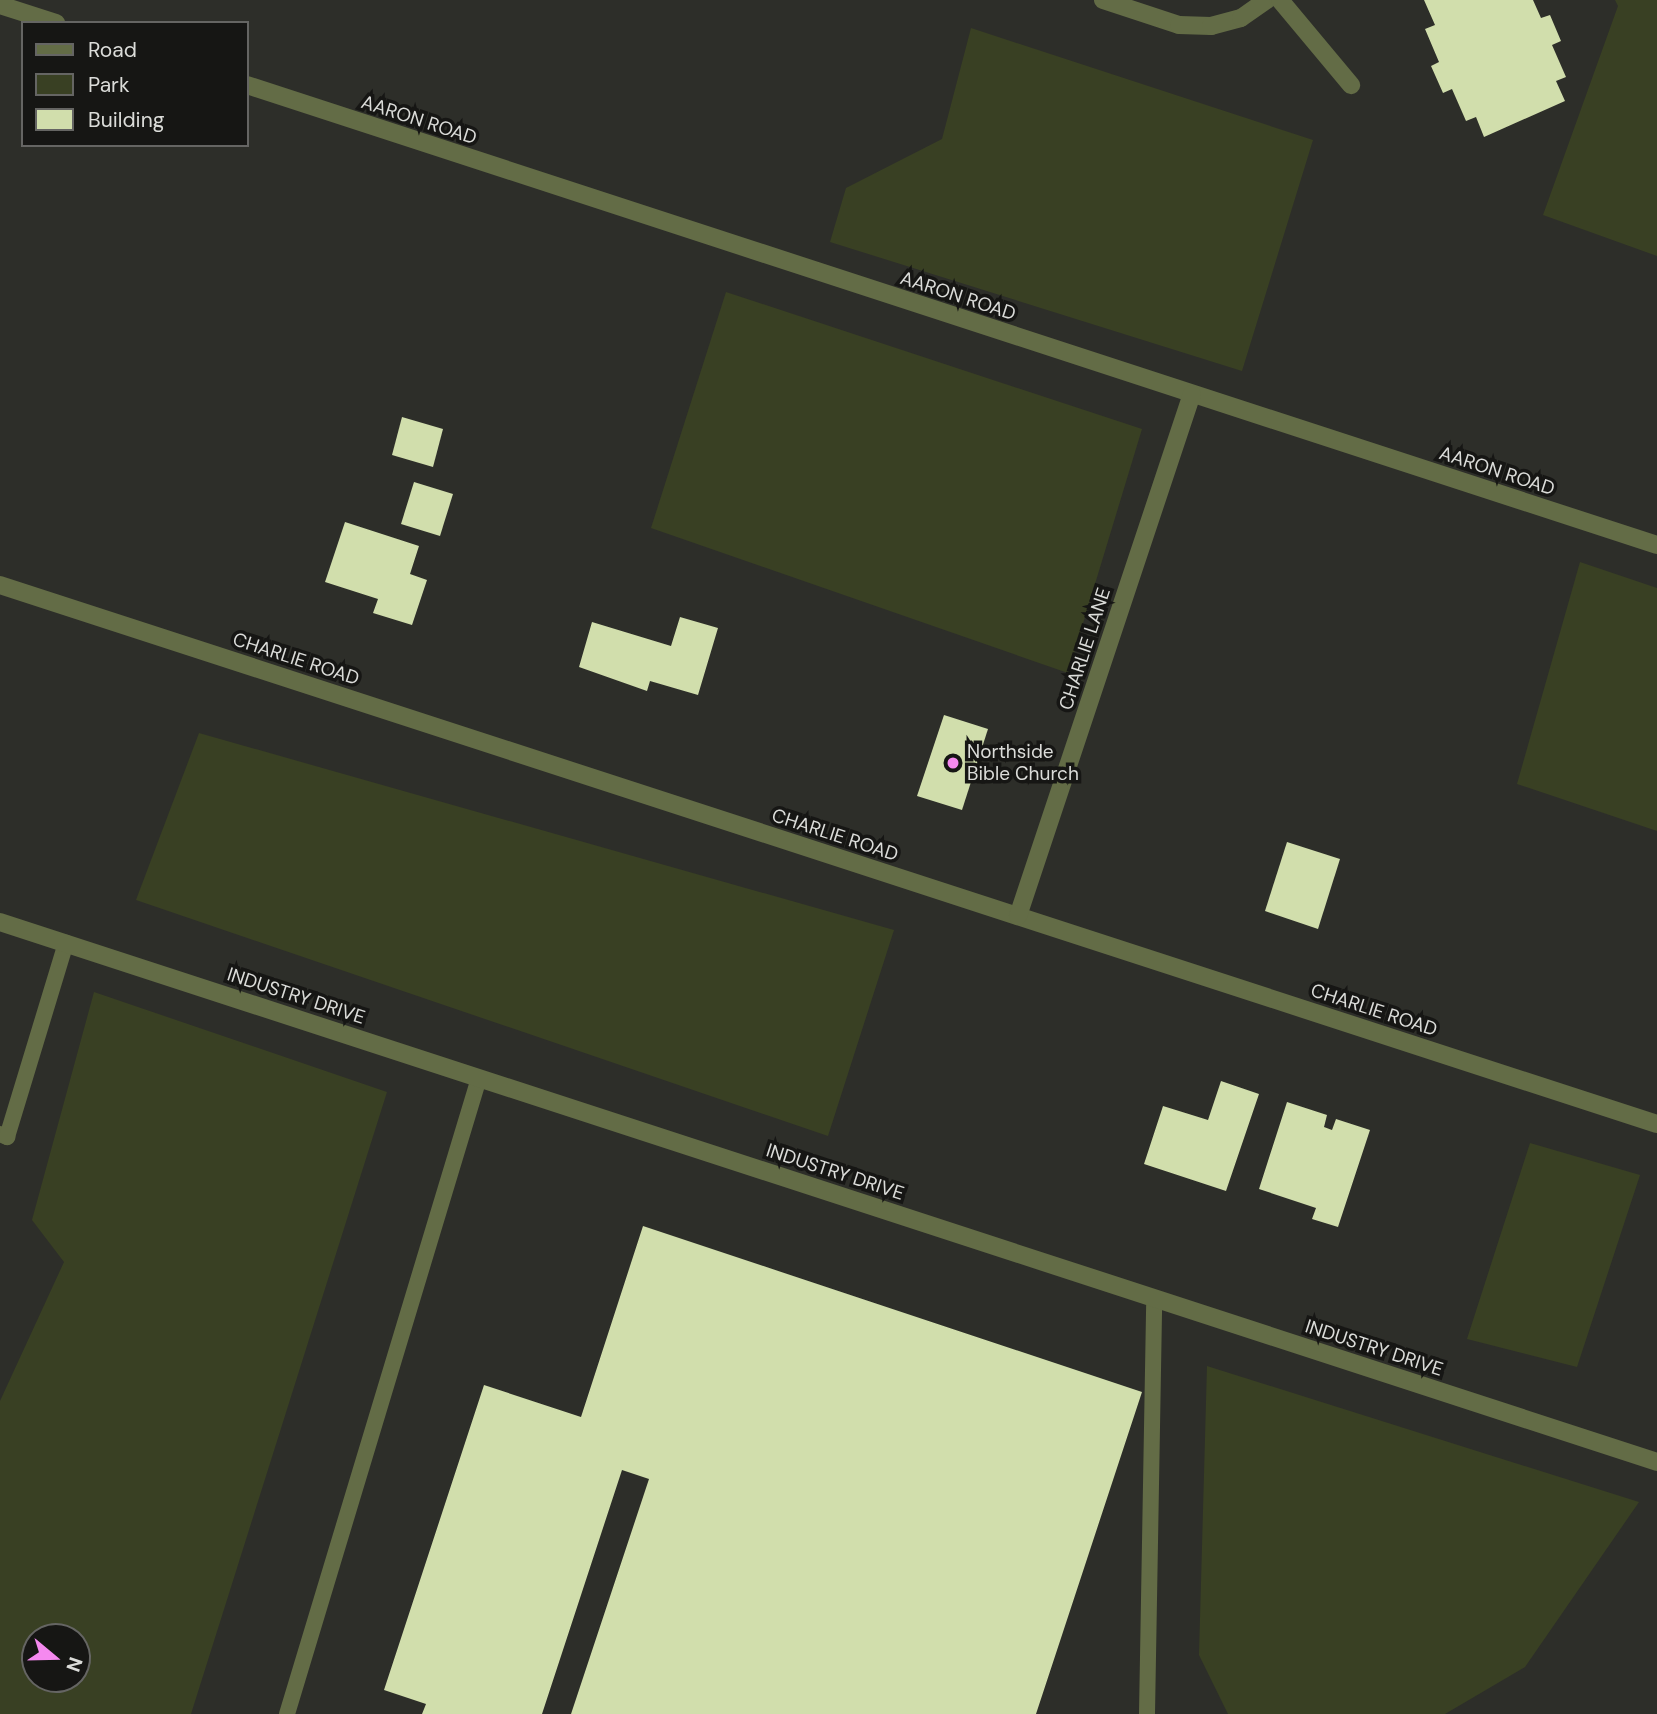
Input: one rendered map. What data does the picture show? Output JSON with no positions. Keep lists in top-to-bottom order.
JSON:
{
  "streets": {
    "street": [
      "AARON ROAD",
      "CHARLIE LANE",
      "CHARLIE ROAD",
      "INDUSTRY DRIVE"
    ]
  },
  "crossings": [
    ["AARON ROAD", "CHARLIE LANE"],
    ["CHARLIE LANE", "CHARLIE ROAD"]
  ],
  "places": ["Northside Bible Church"],
  "legend": ["Road", "Park", "Building"],
  "north": "right"
}
